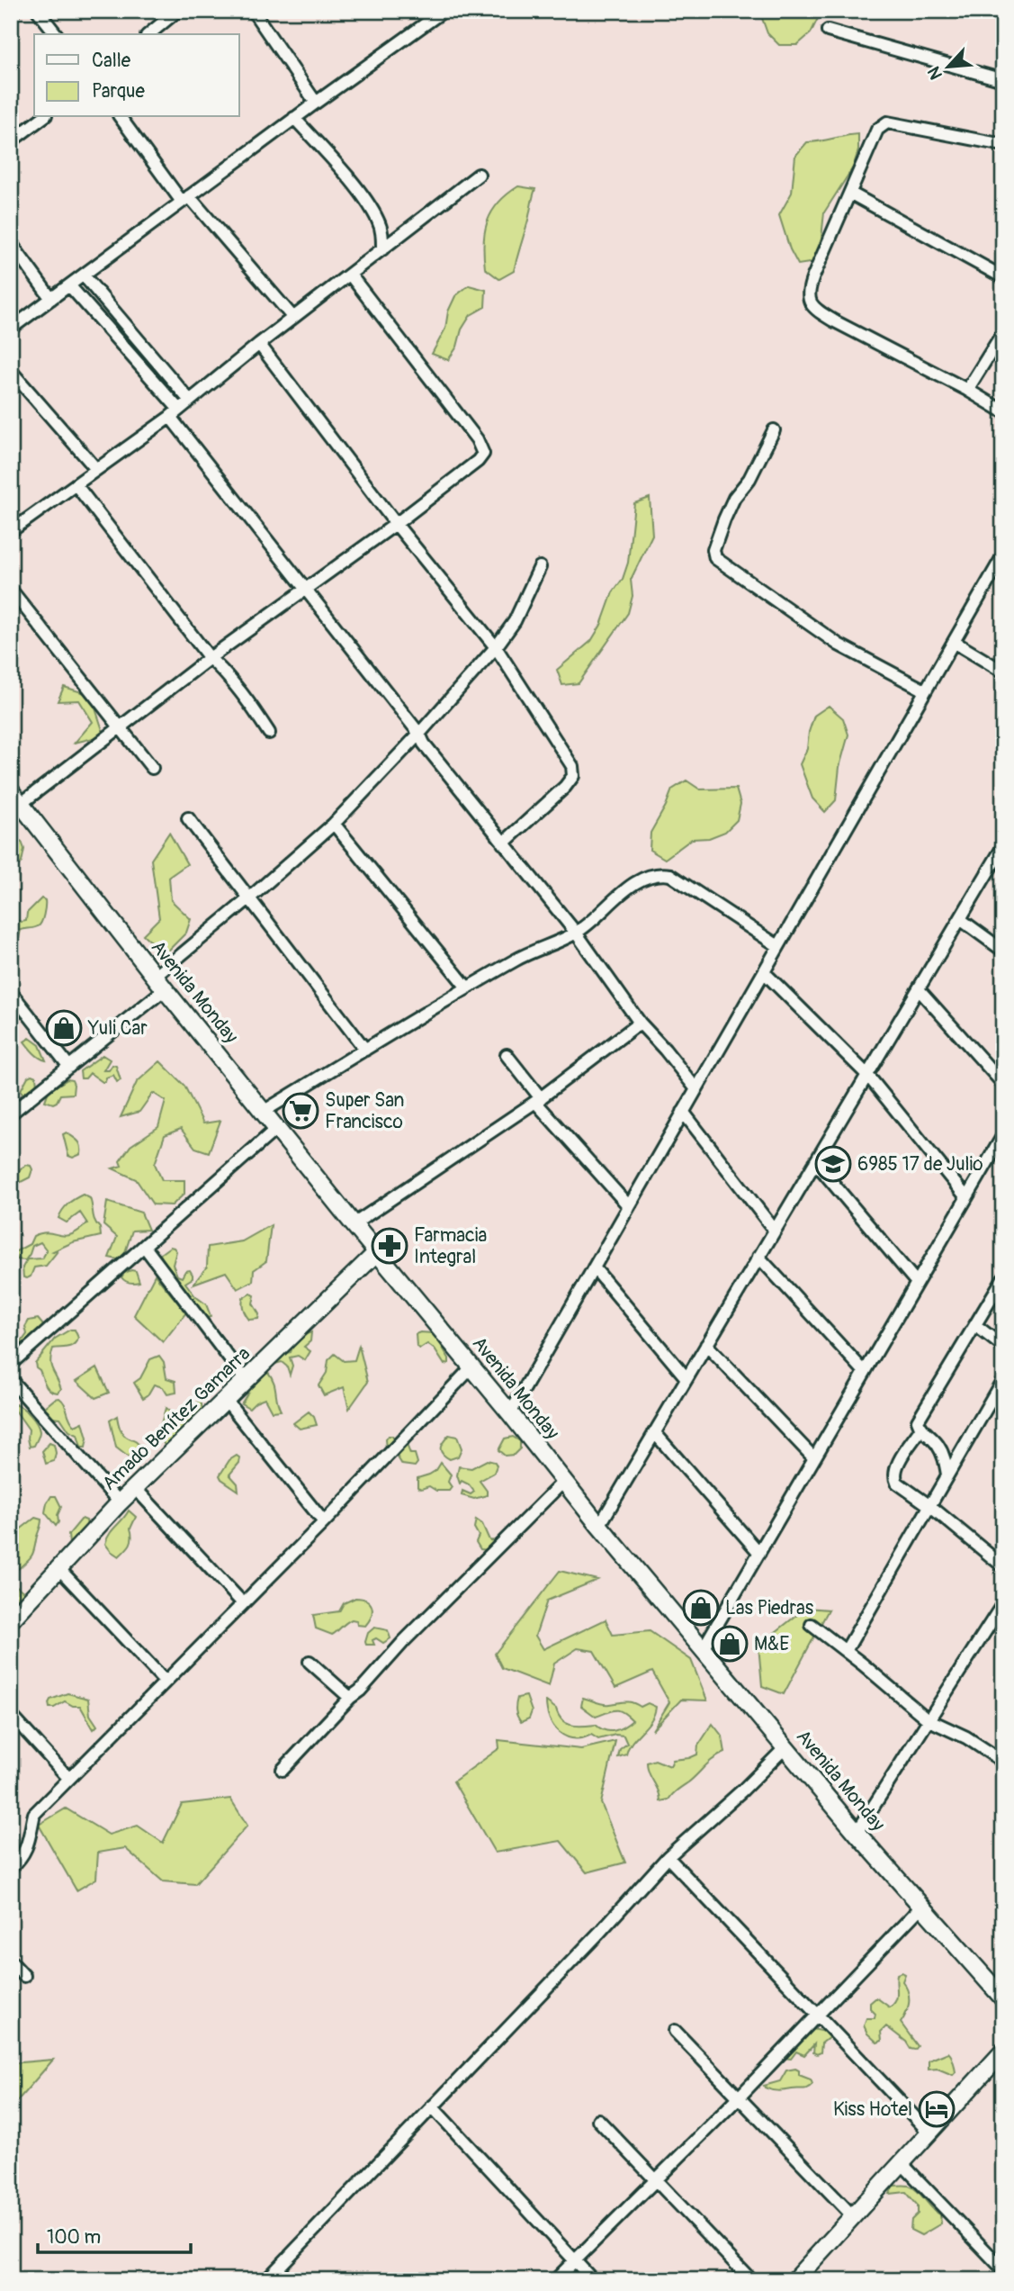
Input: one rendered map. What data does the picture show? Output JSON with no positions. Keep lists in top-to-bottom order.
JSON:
{
  "streets": {
    "main road": ["Avenida Monday", "Amado Benítez Gamarra"]
  },
  "crossings": [
    ["Avenida Monday", "Amado Benítez Gamarra"]
  ],
  "places": {
    "shop": ["Yuli Car", "Las Piedras", "M&E"],
    "supermarket": ["Super San Francisco"],
    "school or university": ["6985 17 de Julio"],
    "pharmacy": ["Farmacia Integral"],
    "hotel": ["Kiss Hotel"]
  },
  "legend": ["Calle", "Parque"],
  "scale_bar": "100 m",
  "north": "bottom left"
}
